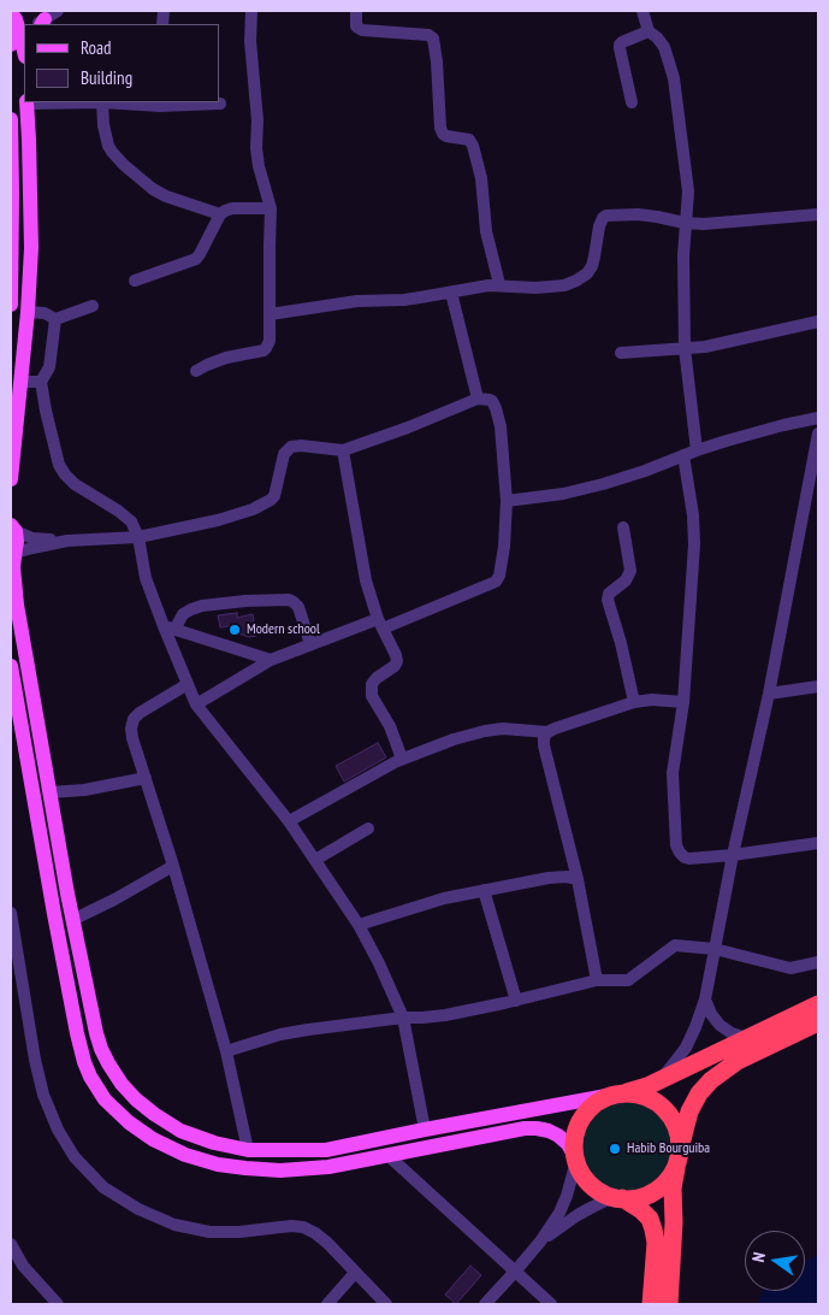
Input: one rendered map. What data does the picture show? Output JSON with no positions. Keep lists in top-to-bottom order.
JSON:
{
  "places": ["Modern school", "Habib Bourguiba"],
  "legend": ["Road", "Building"],
  "north": "left"
}
